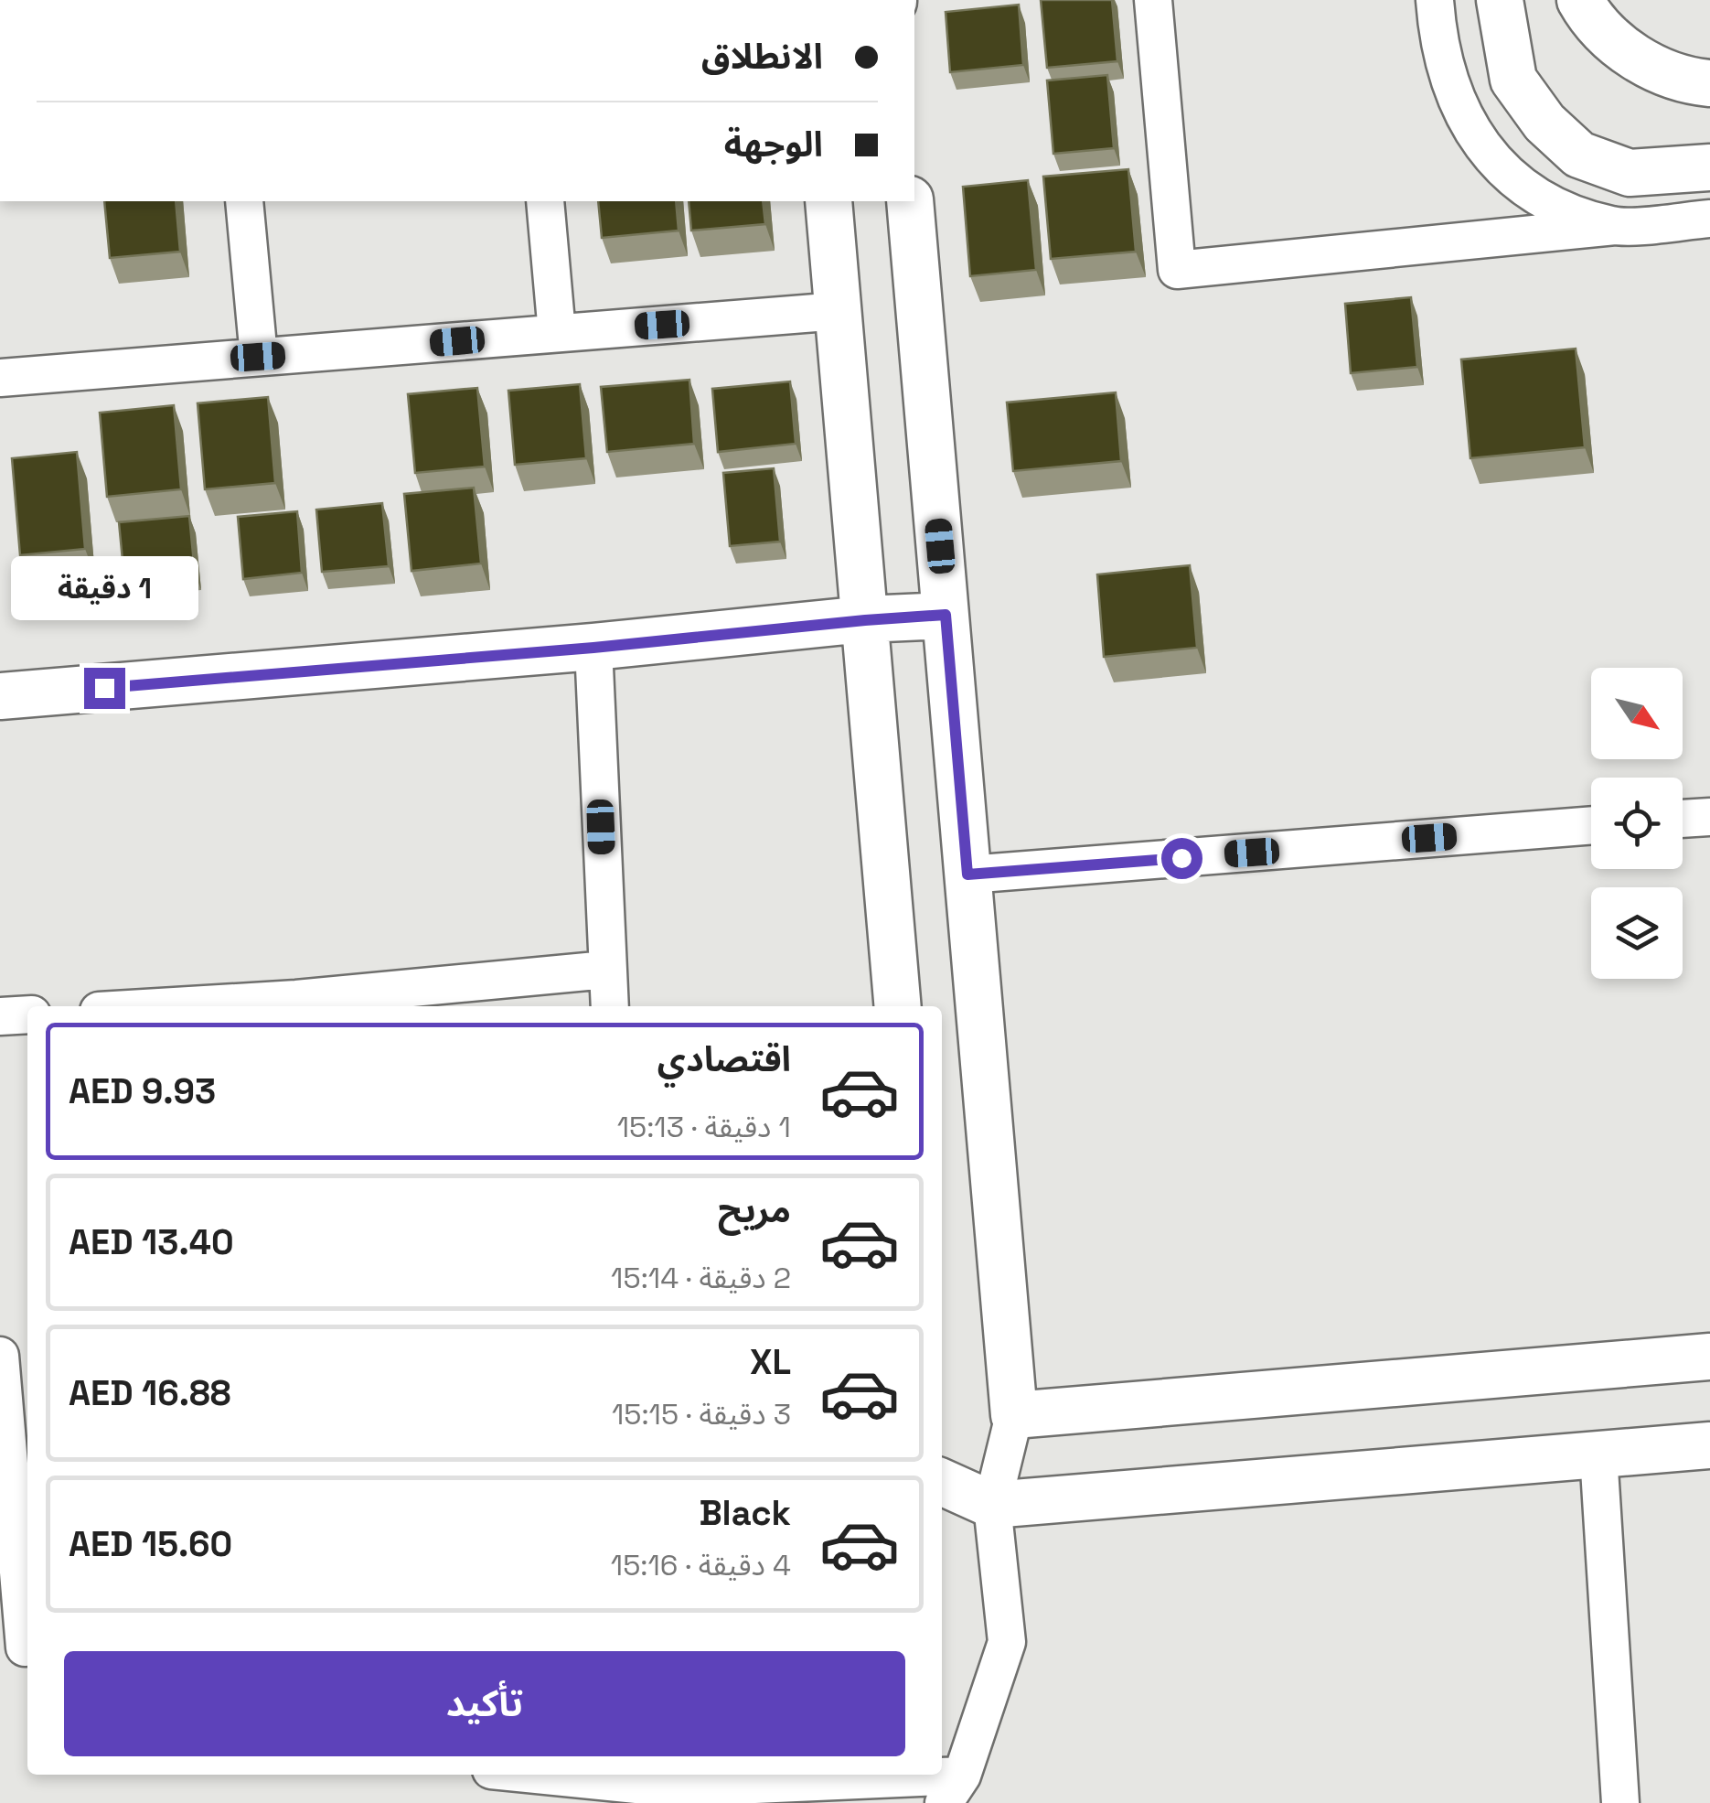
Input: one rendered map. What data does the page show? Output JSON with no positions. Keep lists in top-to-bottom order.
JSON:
{
  "north": "bottom right",
  "page": {
    "banner": ["الانطلاق", "الوجهة"],
    "bubble": "1 دقيقة",
    "list": [
      {
        "name": "اقتصادي",
        "note": "1 دقيقة · 15:13",
        "value": "AED 9.93"
      },
      {
        "name": "مريح",
        "note": "2 دقيقة · 15:14",
        "value": "AED 13.40"
      },
      {
        "name": "XL",
        "note": "3 دقيقة · 15:15",
        "value": "AED 16.88"
      },
      {
        "name": "Black",
        "note": "4 دقيقة · 15:16",
        "value": "AED 15.60"
      }
    ],
    "buttons": "تأكيد"
  }
}
